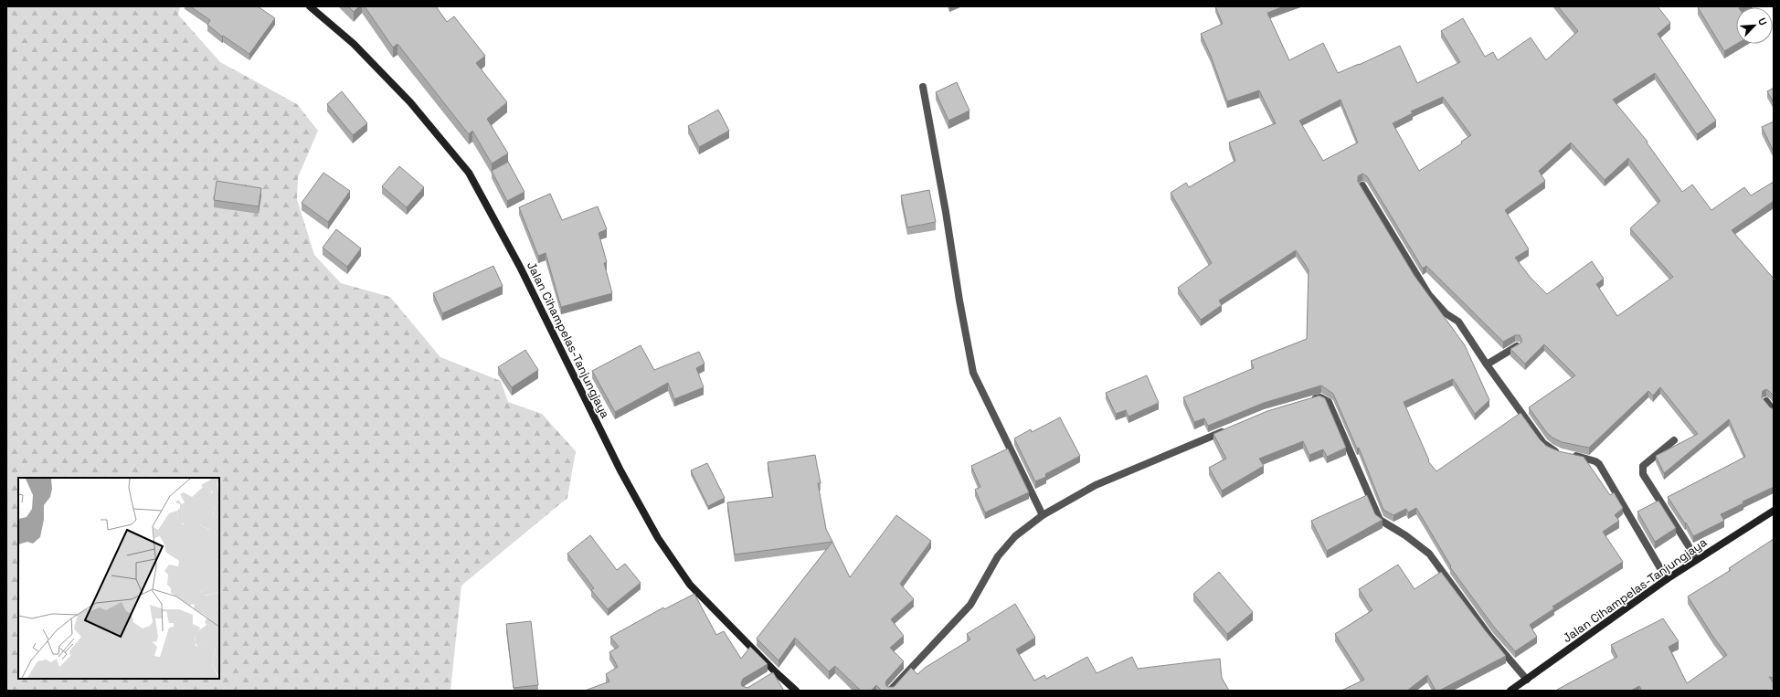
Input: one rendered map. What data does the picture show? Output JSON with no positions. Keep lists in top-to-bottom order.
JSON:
{
  "streets": {
    "main road": ["Jalan Cihampelas-Tanjungjaya"]
  },
  "north": "top right"
}
